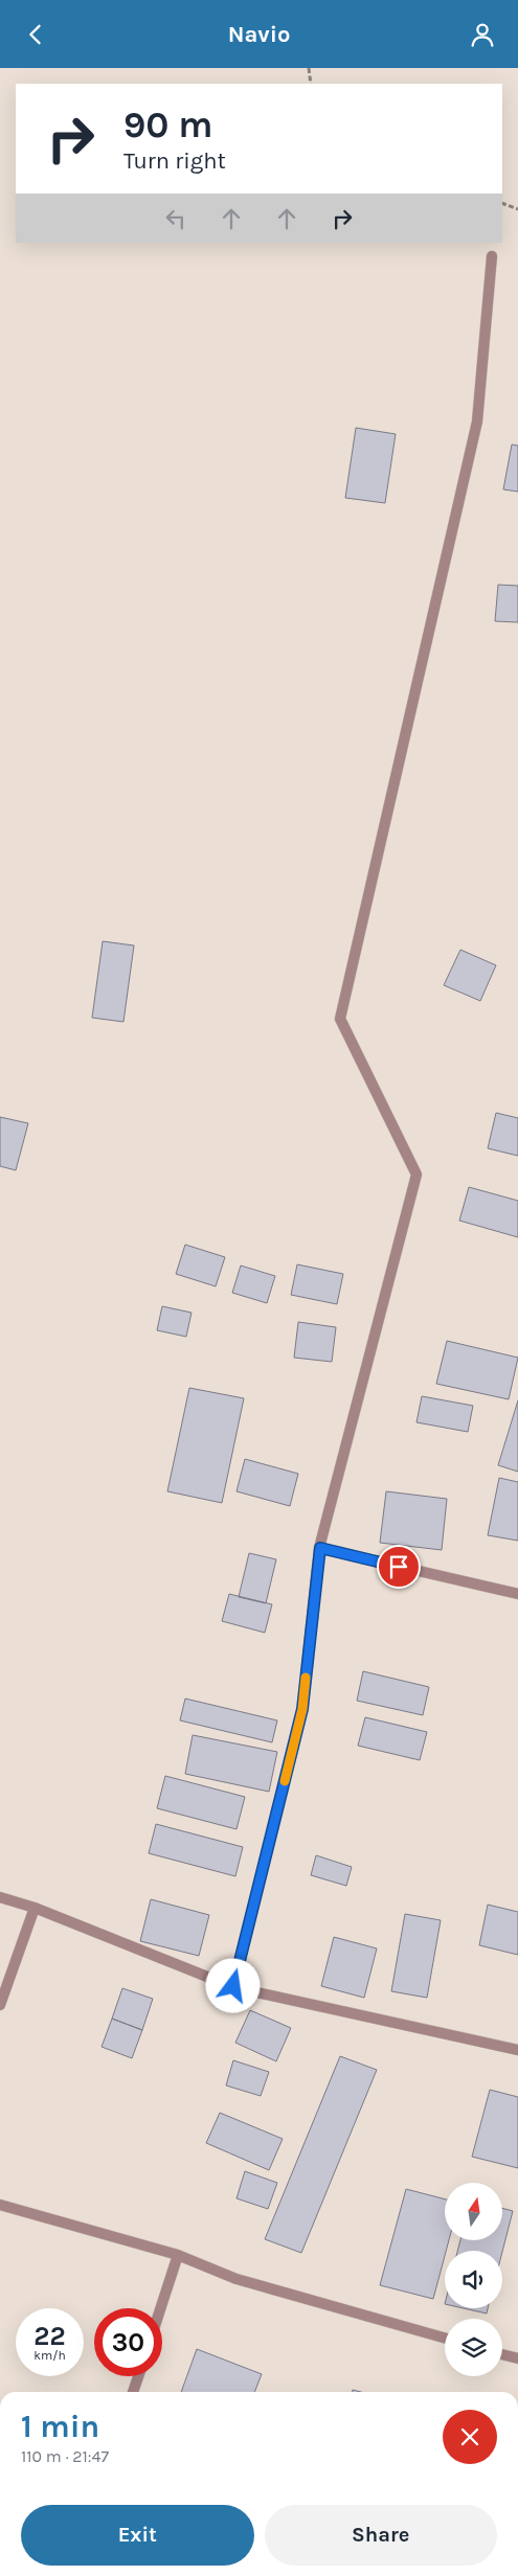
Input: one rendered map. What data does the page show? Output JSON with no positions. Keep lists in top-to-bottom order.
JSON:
{
  "north": "top",
  "page": {
    "header": "Navio",
    "turn": ["90 m", "Turn right"],
    "speed": "22 km/h",
    "limit": "30",
    "heading": ["1 min", "110 m · 21:47"],
    "buttons": ["Exit", "Share"]
  }
}
